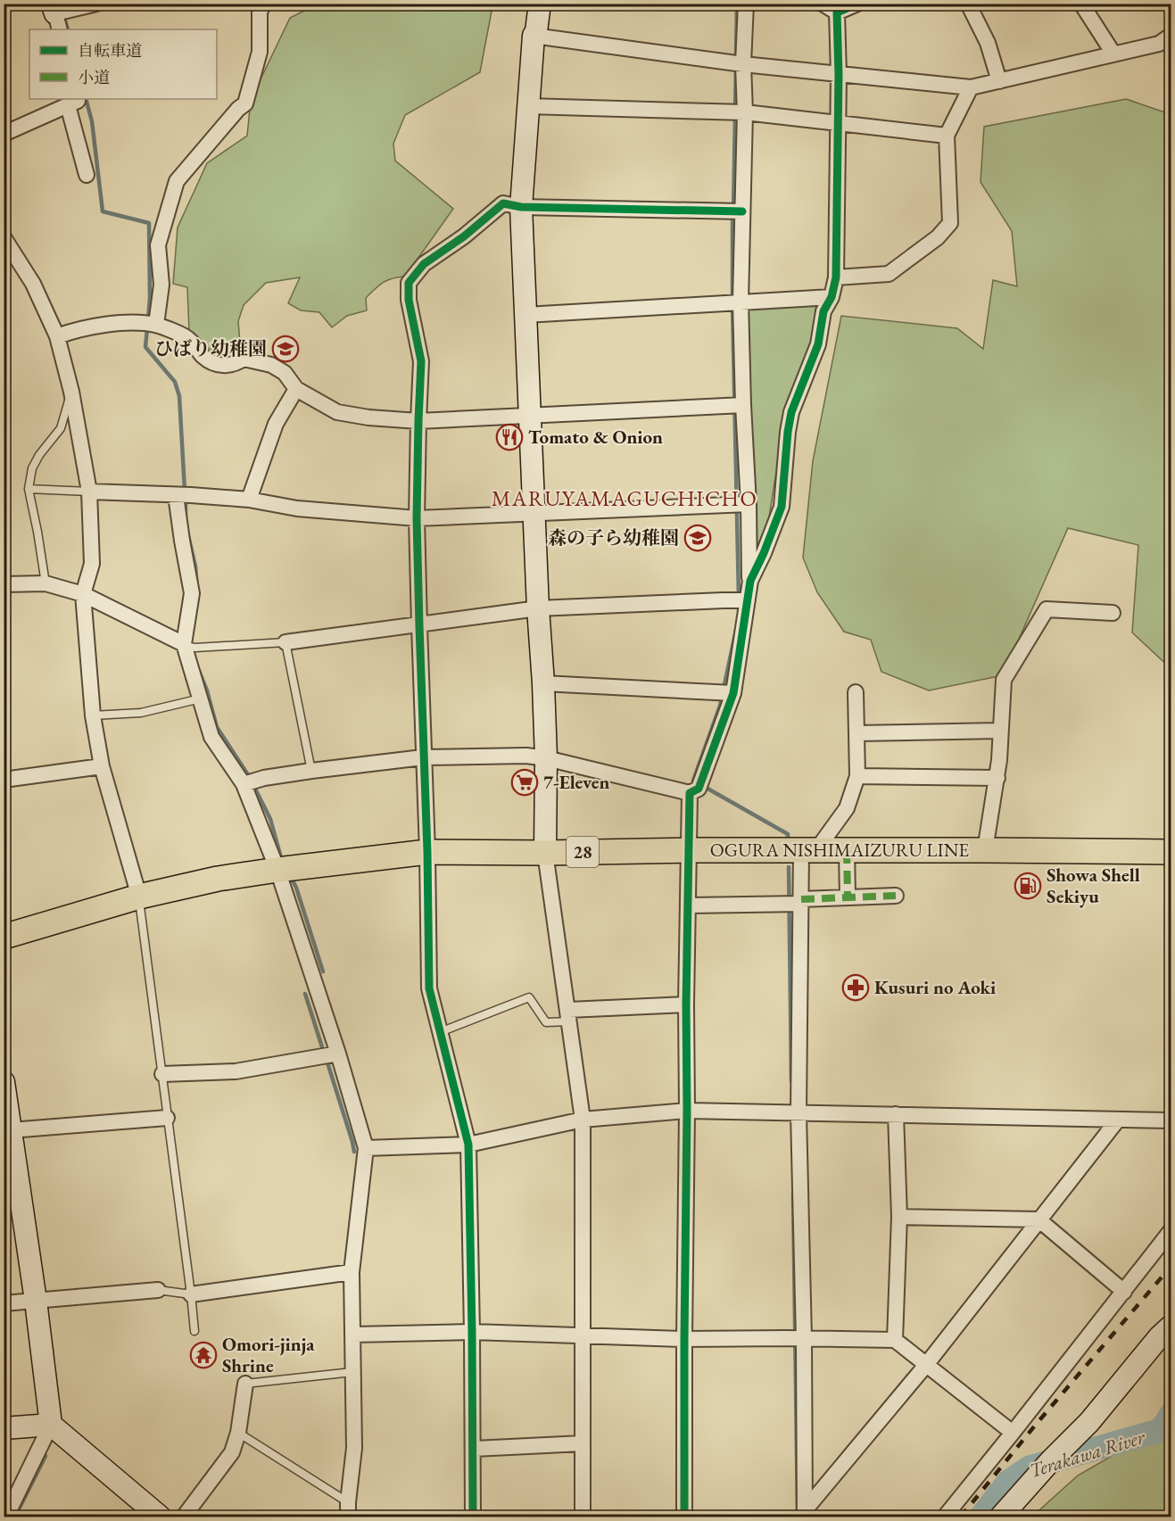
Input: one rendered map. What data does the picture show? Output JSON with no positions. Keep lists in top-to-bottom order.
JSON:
{
  "streets": {
    "main road": ["OGURA NISHIMAIZURU LINE", "28"]
  },
  "districts": ["MARUYAMAGUCHICHO"],
  "water": ["Terakawa River"],
  "places": {
    "school or university": ["ひばり幼稚園", "森の子ら幼稚園"],
    "restaurant": ["Tomato & Onion"],
    "supermarket": ["7-Eleven"],
    "fuel station": ["Showa Shell Sekiyu"],
    "pharmacy": ["Kusuri no Aoki"],
    "temple": ["Omori-jinja Shrine"]
  },
  "legend": ["自転車道", "小道"]
}
